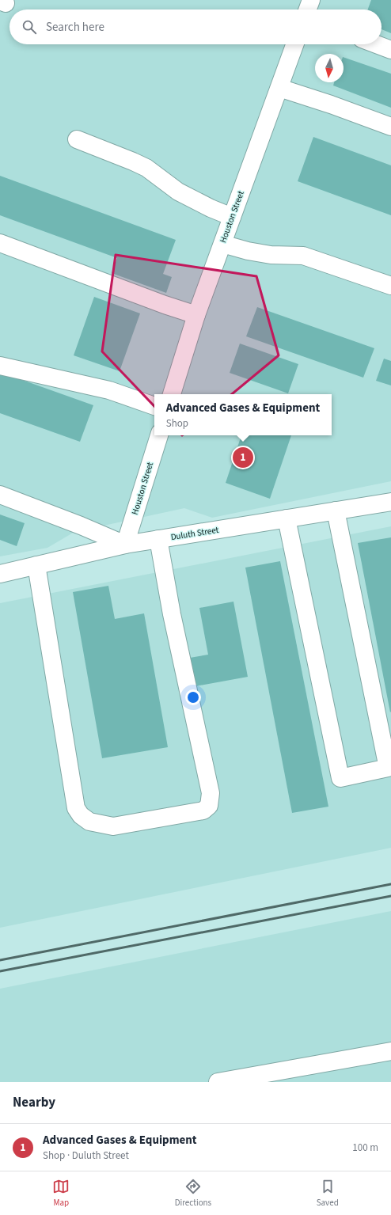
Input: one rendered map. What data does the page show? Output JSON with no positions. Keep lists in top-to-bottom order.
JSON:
{
  "streets": {
    "street": ["Houston Street", "Duluth Street"]
  },
  "crossings": [
    ["Houston Street", "Duluth Street"]
  ],
  "north": "bottom",
  "page": {
    "search": "Search here",
    "popup": ["Advanced Gases & Equipment", "Shop"],
    "pins": "1",
    "heading": "Nearby",
    "list": [
      {
        "mark": "1",
        "name": "Advanced Gases & Equipment",
        "note": "Shop · Duluth Street",
        "value": "100 m"
      }
    ],
    "nav": ["Map", "Directions", "Saved"]
  }
}
